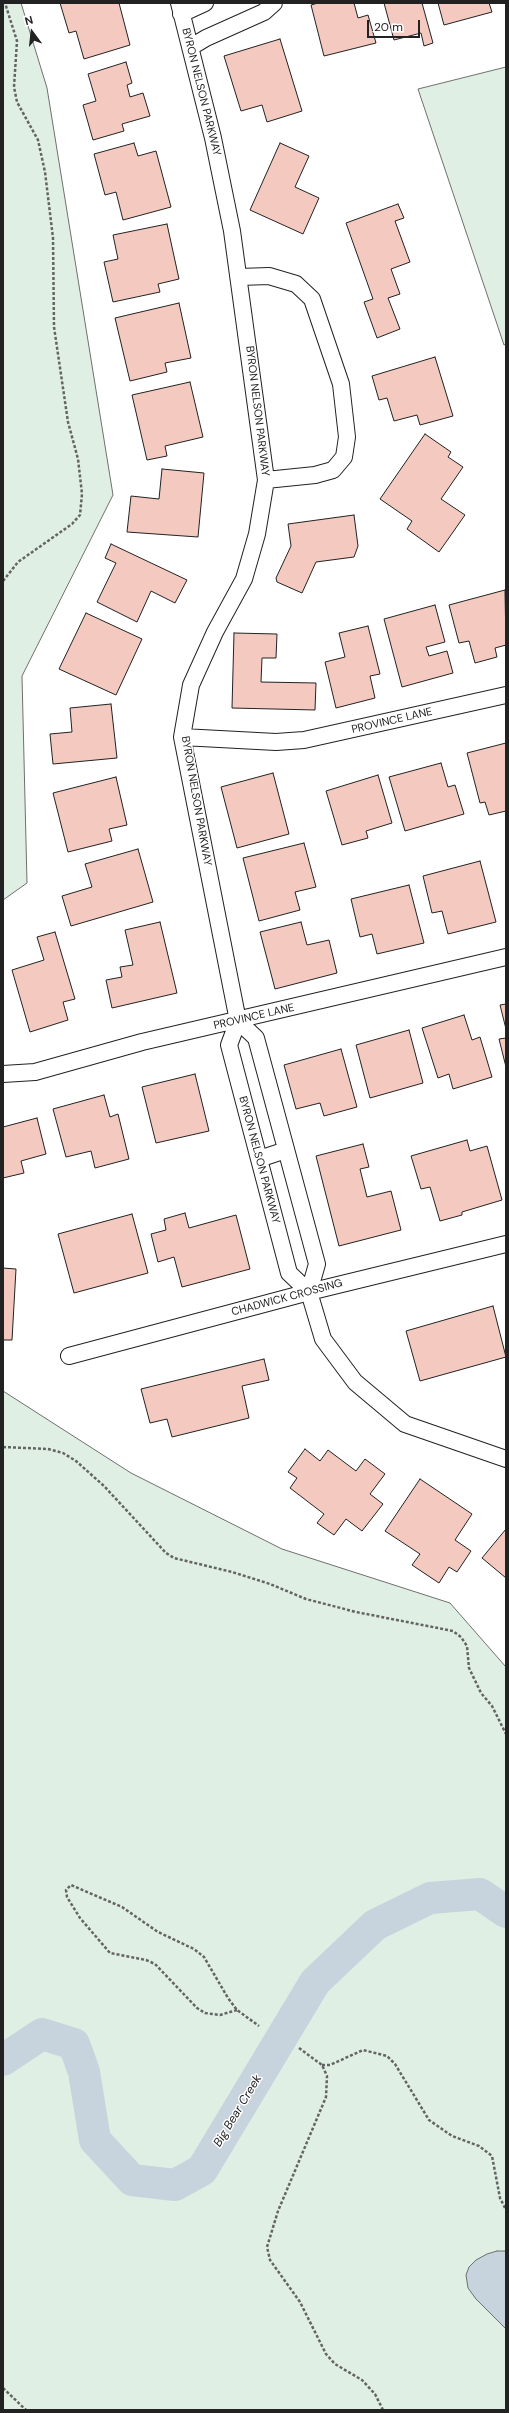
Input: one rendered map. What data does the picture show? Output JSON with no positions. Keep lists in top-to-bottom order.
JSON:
{
  "streets": {
    "street": ["BYRON NELSON PARKWAY", "PROVINCE LANE", "CHADWICK CROSSING"]
  },
  "crossings": [
    ["BYRON NELSON PARKWAY", "PROVINCE LANE"],
    ["BYRON NELSON PARKWAY", "CHADWICK CROSSING"]
  ],
  "water": ["Big Bear Creek"],
  "scale_bar": "20 m",
  "north": "top"
}
